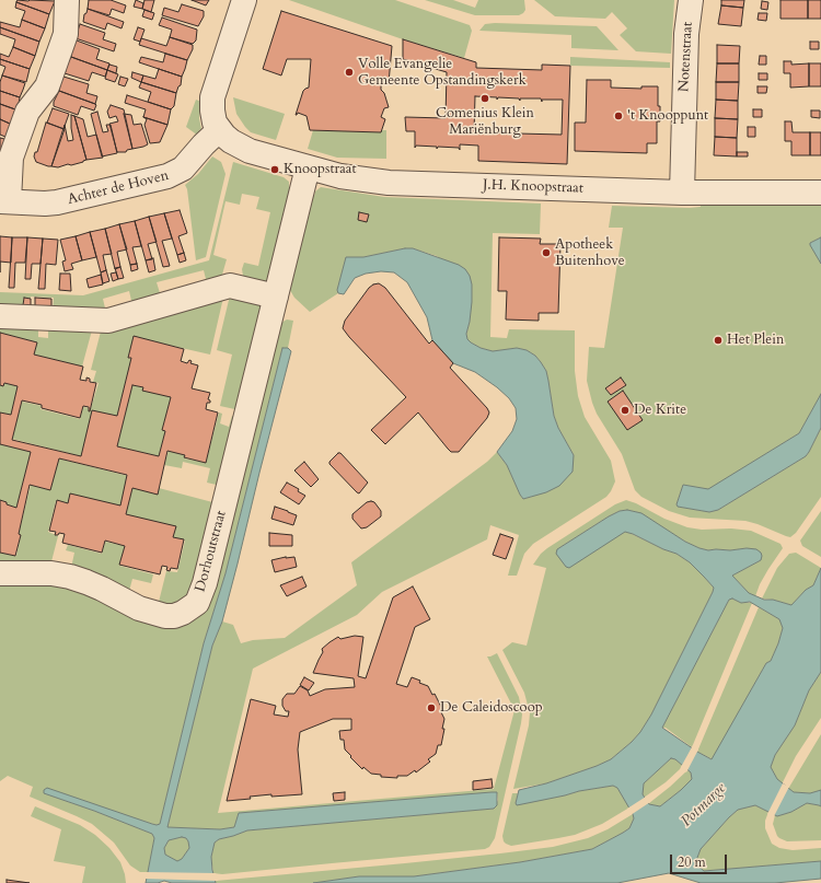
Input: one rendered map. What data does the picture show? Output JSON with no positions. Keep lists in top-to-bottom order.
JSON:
{
  "streets": {
    "street": [
      "Notenstraat",
      "J.H. Knoopstraat",
      "Achter de Hoven",
      "Dorhoutstraat"
    ]
  },
  "crossings": [
    ["Notenstraat", "J.H. Knoopstraat"],
    ["J.H. Knoopstraat", "Achter de Hoven"],
    ["J.H. Knoopstraat", "Dorhoutstraat"]
  ],
  "water": ["Potmarge"],
  "places": [
    "Volle Evangelie Gemeente Opstandingskerk",
    "Comenius Klein Mariënburg",
    "'t Knooppunt",
    "Knoopstraat",
    "Apotheek Buitenhove",
    "Het Plein",
    "De Krite",
    "De Caleidoscoop"
  ],
  "scale_bar": "20 m"
}
